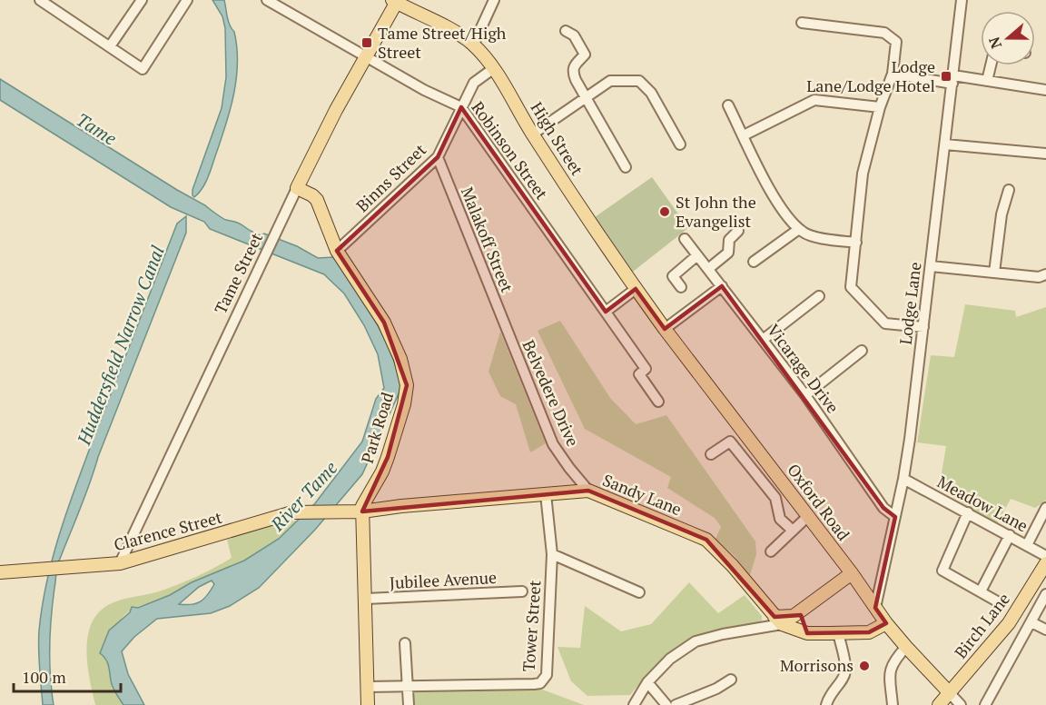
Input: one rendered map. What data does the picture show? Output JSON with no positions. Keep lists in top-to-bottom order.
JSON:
{
  "streets": {
    "main road": [
      "High Street",
      "Tame Street",
      "Park Road",
      "Sandy Lane",
      "Oxford Road",
      "Clarence Street",
      "Birch Lane"
    ],
    "street": [
      "Robinson Street",
      "Binns Street",
      "Malakoff Street",
      "Lodge Lane",
      "Vicarage Drive",
      "Belvedere Drive",
      "Meadow Lane",
      "Jubilee Avenue",
      "Tower Street"
    ]
  },
  "crossings": [
    ["High Street", "Binns Street"],
    ["High Street", "Tame Street"],
    ["High Street", "Oxford Road"],
    ["Robinson Street", "Binns Street"],
    ["Robinson Street", "Tame Street"],
    ["Binns Street", "Malakoff Street"],
    ["Binns Street", "Park Road"],
    ["Malakoff Street", "Belvedere Drive"],
    ["Tame Street", "Park Road"],
    ["Tame Street", "Clarence Street"],
    ["Lodge Lane", "Vicarage Drive"],
    ["Lodge Lane", "Oxford Road"],
    ["Lodge Lane", "Meadow Lane"],
    ["Belvedere Drive", "Sandy Lane"],
    ["Park Road", "Sandy Lane"],
    ["Park Road", "Jubilee Avenue"],
    ["Park Road", "Tower Street"],
    ["Sandy Lane", "Clarence Street"],
    ["Sandy Lane", "Tower Street"],
    ["Oxford Road", "Birch Lane"]
  ],
  "water": ["Tame", "Huddersfield Narrow Canal", "River Tame"],
  "places": {
    "transit": ["Tame Street/High Street", "Lodge Lane/Lodge Hotel"],
    "other": ["St John the Evangelist", "Morrisons"]
  },
  "scale_bar": "100 m",
  "north": "left"
}
